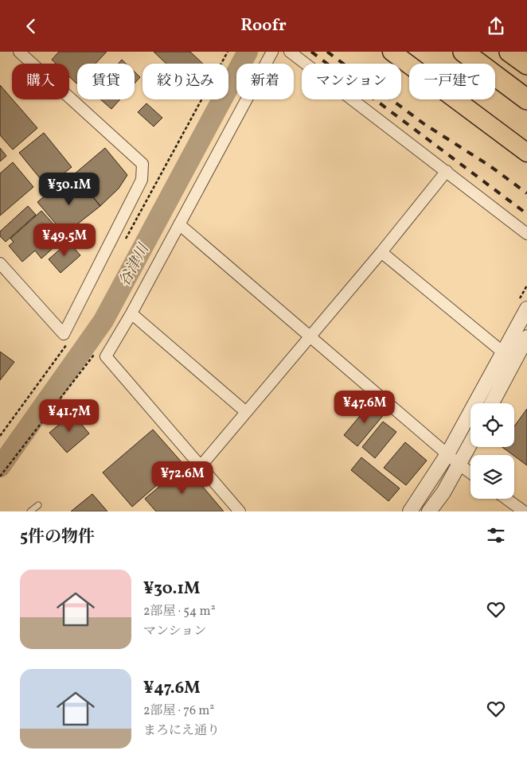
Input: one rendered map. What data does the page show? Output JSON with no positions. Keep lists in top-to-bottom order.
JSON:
{
  "water": ["谷津川"],
  "page": {
    "header": "Roofr",
    "chip": [
      "購入",
      "賃貸",
      "絞り込み",
      "新着",
      "マンション",
      "一戸建て"
    ],
    "price": [
      "¥30.1M",
      "¥49.5M",
      "¥47.6M",
      "¥41.7M",
      "¥72.6M"
    ],
    "heading": "5件の物件",
    "list": [
      {
        "name": "¥30.1M",
        "note": "2部屋 · 54 m² · マンション"
      },
      {
        "name": "¥47.6M",
        "note": "2部屋 · 76 m² · まろにえ通り"
      }
    ]
  }
}
